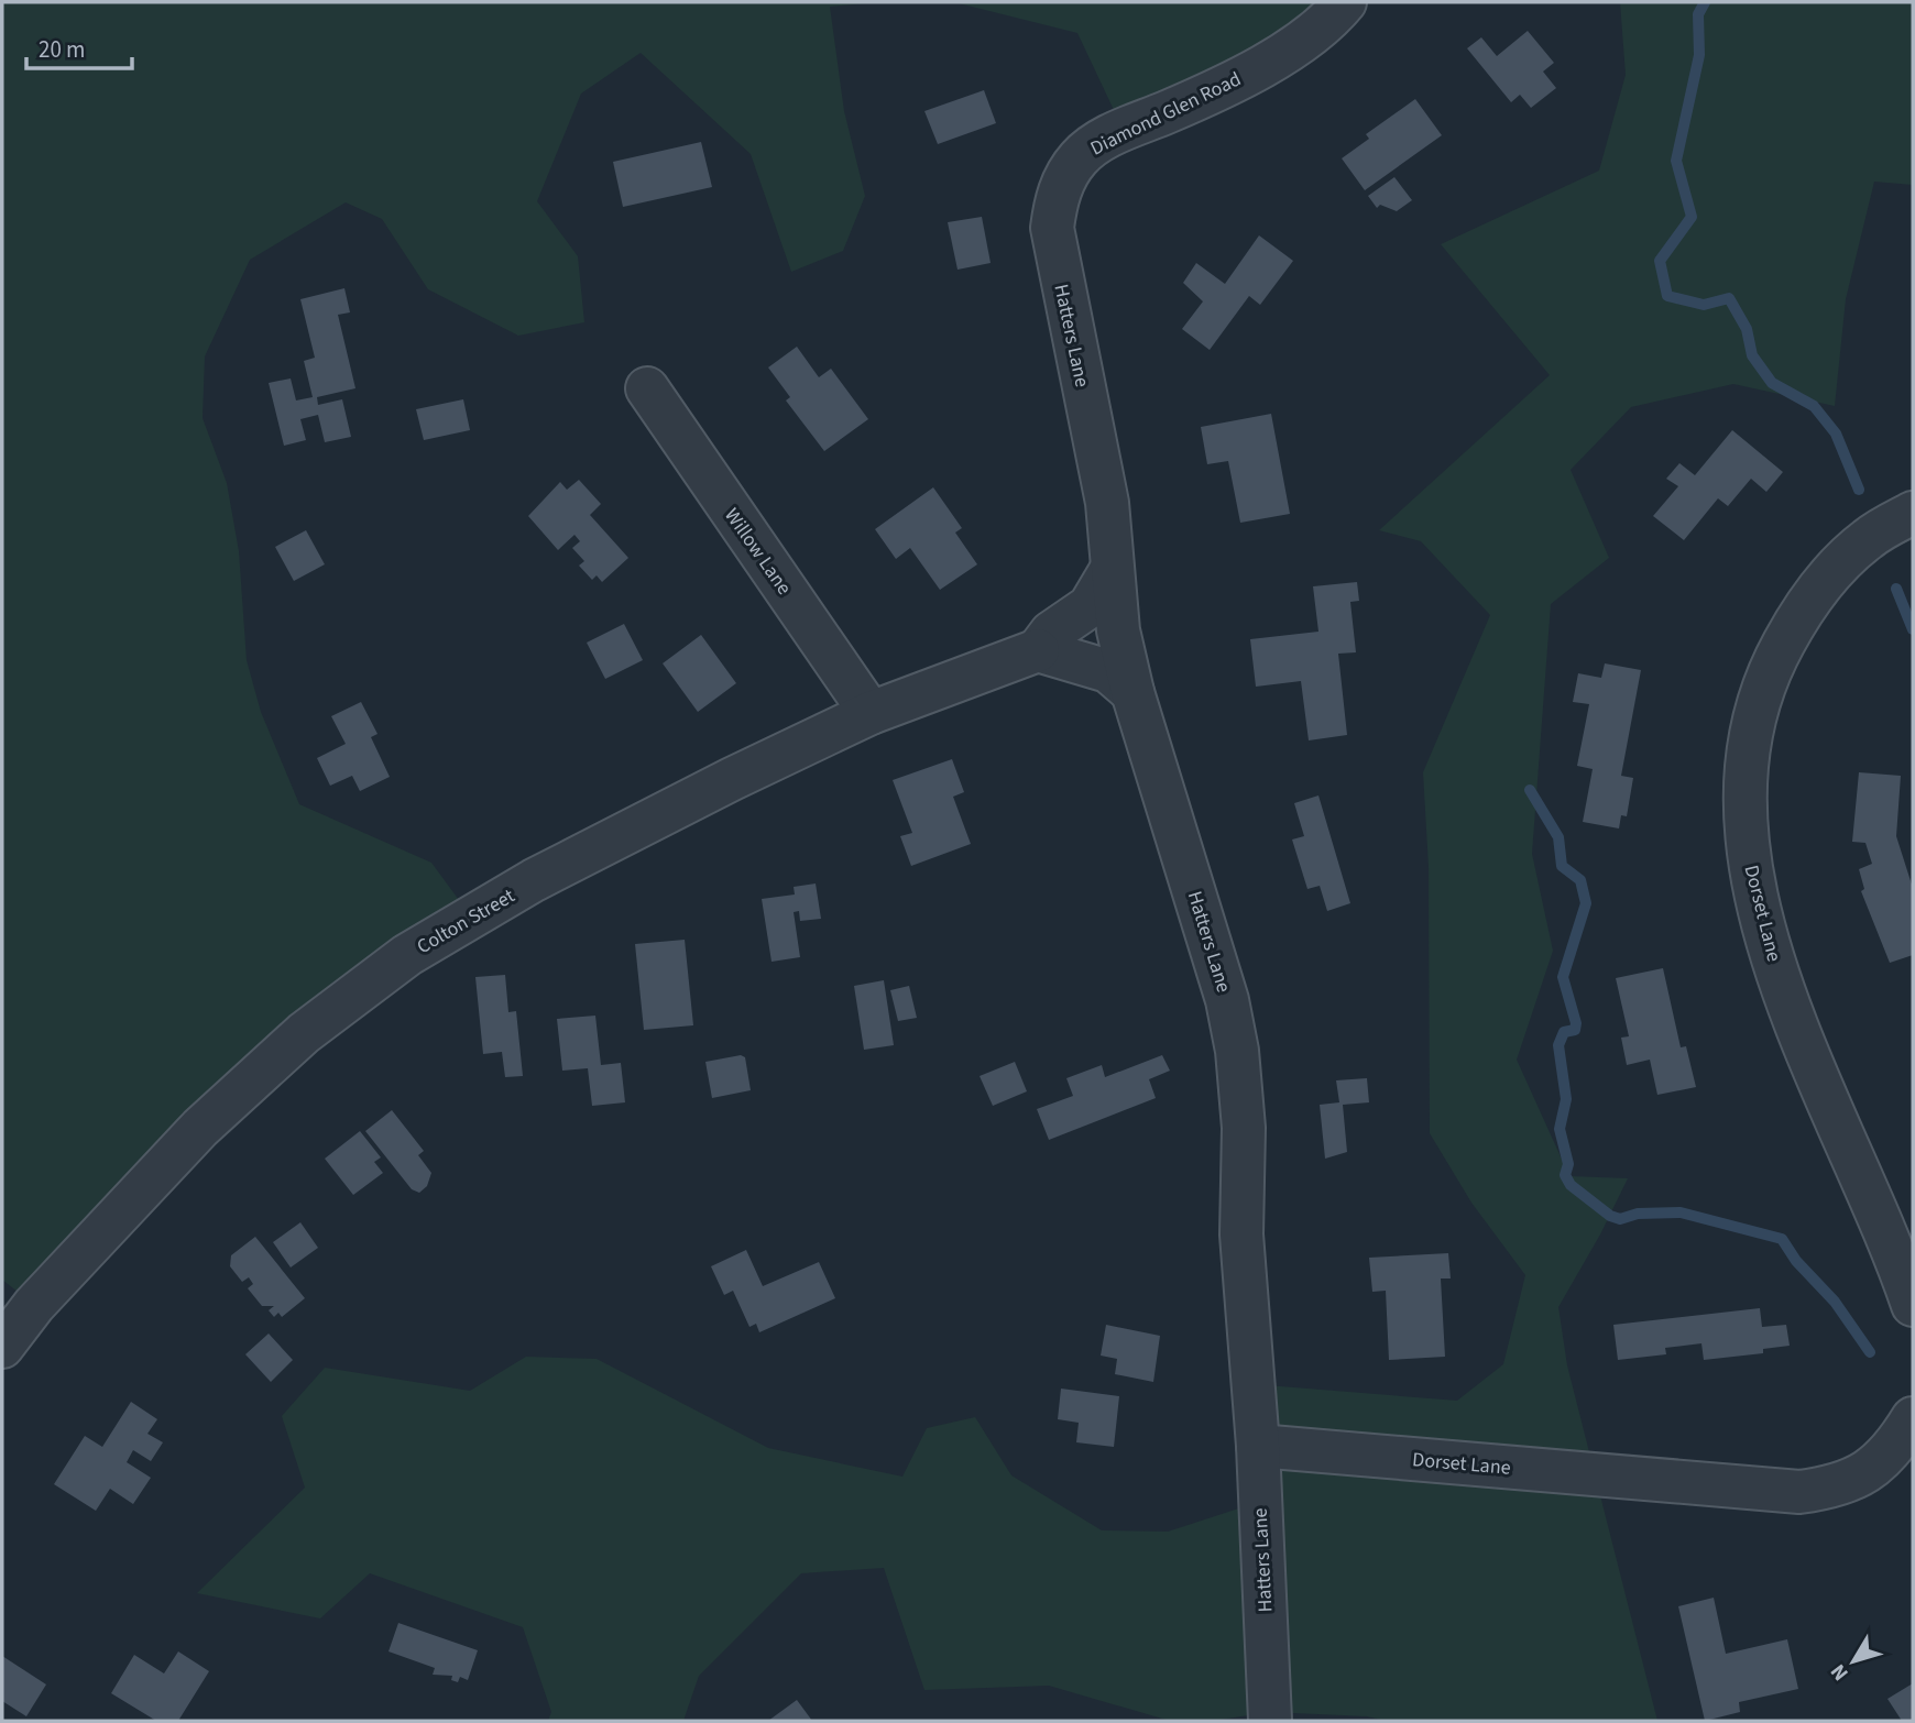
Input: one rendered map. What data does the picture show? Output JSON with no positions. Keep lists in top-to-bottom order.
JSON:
{
  "streets": {
    "street": [
      "Diamond Glen Road",
      "Hatters Lane",
      "Willow Lane",
      "Dorset Lane",
      "Colton Street"
    ]
  },
  "crossings": [
    ["Diamond Glen Road", "Hatters Lane"],
    ["Hatters Lane", "Dorset Lane"],
    ["Hatters Lane", "Colton Street"],
    ["Willow Lane", "Colton Street"]
  ],
  "scale_bar": "20 m",
  "north": "bottom left"
}
